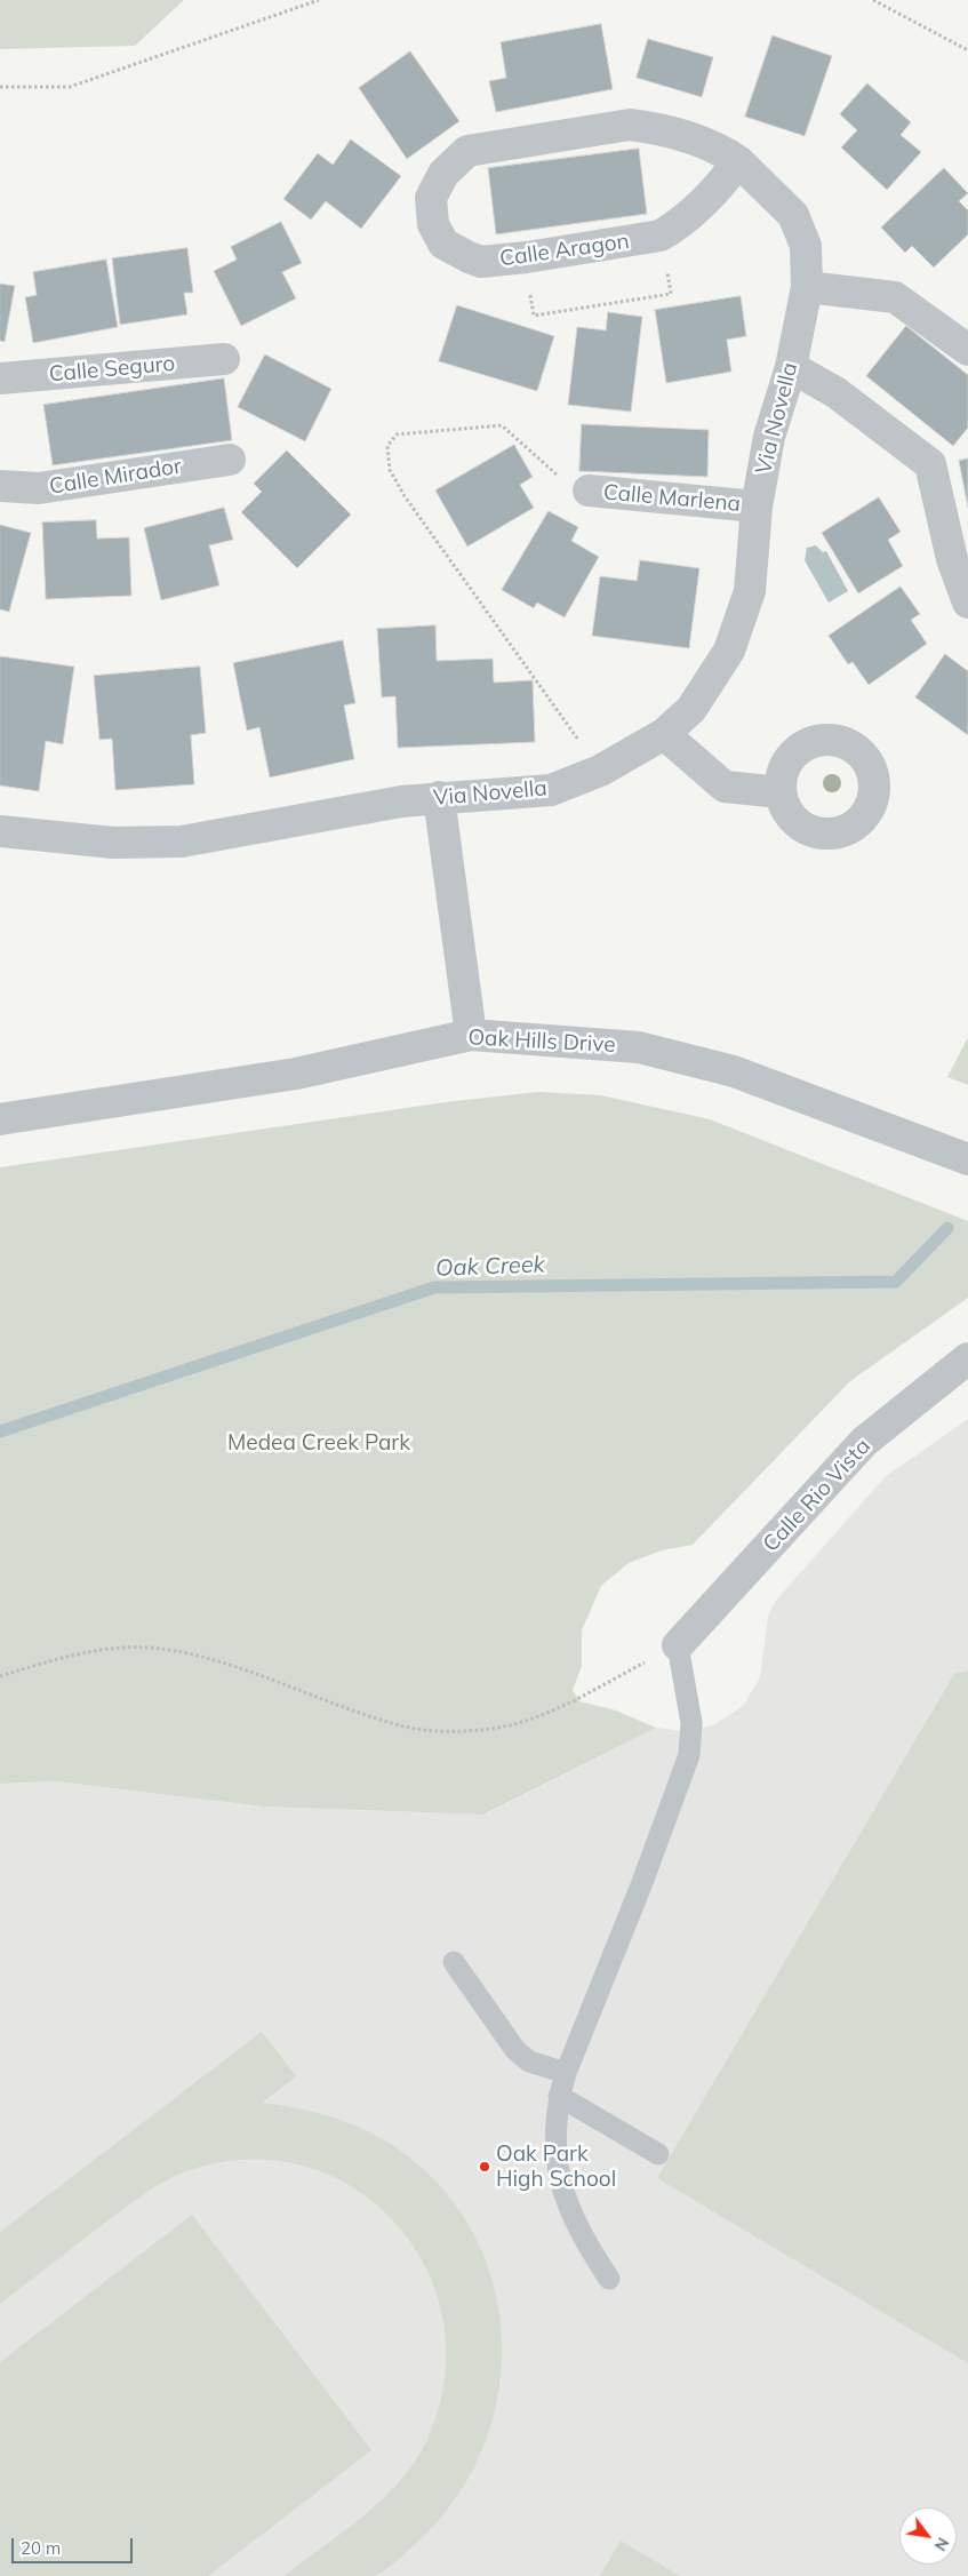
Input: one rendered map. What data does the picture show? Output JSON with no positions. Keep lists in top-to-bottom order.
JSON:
{
  "streets": {
    "street": [
      "Calle Aragon",
      "Calle Seguro",
      "Via Novella",
      "Calle Mirador",
      "Calle Marlena",
      "Oak Hills Drive",
      "Calle Rio Vista"
    ]
  },
  "crossings": [
    ["Calle Aragon", "Via Novella"],
    ["Via Novella", "Calle Marlena"]
  ],
  "water": ["Oak Creek"],
  "parks": ["Medea Creek Park"],
  "places": ["Oak Park High School"],
  "scale_bar": "20 m",
  "north": "bottom right"
}
